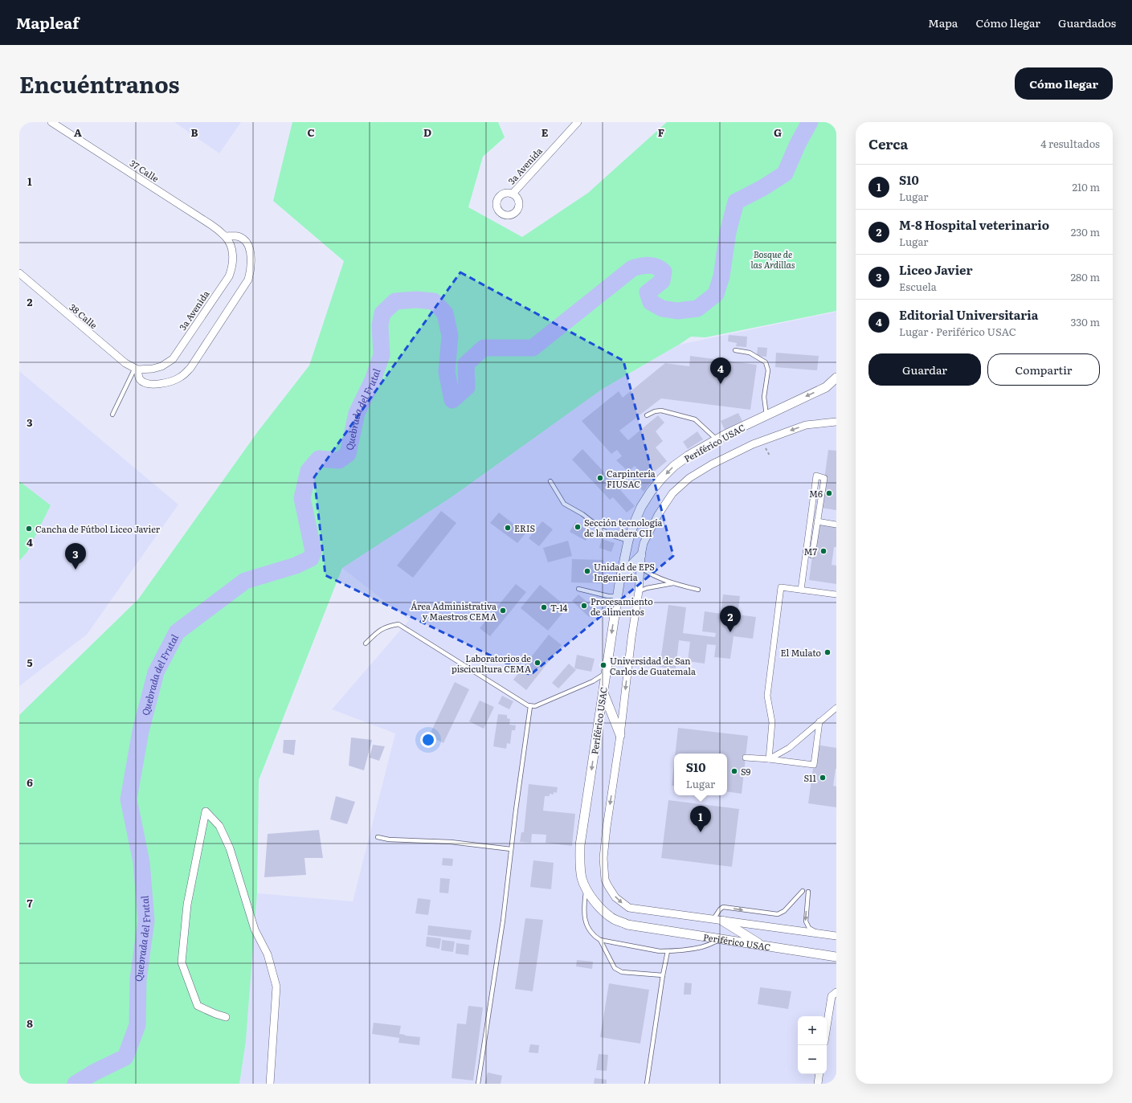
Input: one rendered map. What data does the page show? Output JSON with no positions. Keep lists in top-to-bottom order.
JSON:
{
  "streets": {
    "street": [
      "3a Avenida",
      "37 Calle",
      "38 Calle",
      "Periférico USAC"
    ]
  },
  "crossings": [
    ["3a Avenida", "37 Calle"],
    ["3a Avenida", "38 Calle"]
  ],
  "water": ["Quebrada del Frutal"],
  "parks": ["Bosque de las Ardillas"],
  "places": [
    "Carpintería FIUSAC",
    "M6",
    "Sección tecnología de la madera CII",
    "ERIS",
    "Cancha de Fútbol Liceo Javier",
    "M7",
    "Unidad de EPS Ingeniería",
    "Procesamiento de alimentos",
    "T-14",
    "Área Administrativa y Maestros CEMA",
    "El Mulato",
    "Laboratorios de piscicultura CEMA",
    "Universidad de San Carlos de Guatemala",
    "S9",
    "S11"
  ],
  "page": {
    "header": "Mapleaf",
    "nav": ["Mapa", "Cómo llegar", "Guardados"],
    "title": "Encuéntranos",
    "buttons": [
      "Cómo llegar",
      ["Guardar", "Compartir"]
    ],
    "heading": ["Cerca", "4 resultados"],
    "list": [
      {
        "mark": "1",
        "name": "S10",
        "note": "Lugar",
        "value": "210 m"
      },
      {
        "mark": "2",
        "name": "M-8 Hospital veterinario",
        "note": "Lugar",
        "value": "230 m"
      },
      {
        "mark": "3",
        "name": "Liceo Javier",
        "note": "Escuela",
        "value": "280 m"
      },
      {
        "mark": "4",
        "name": "Editorial Universitaria",
        "note": "Lugar · Periférico USAC",
        "value": "330 m"
      }
    ],
    "pins": [
      "4",
      "3",
      "2",
      "1"
    ],
    "popup": ["S10", "Lugar"],
    "map_buttons": ["+", "−"]
  },
  "grid": {
    "columns": [
      "A",
      "B",
      "C",
      "D",
      "E",
      "F",
      "G"
    ],
    "rows": [
      "1",
      "2",
      "3",
      "4",
      "5",
      "6",
      "7",
      "8"
    ]
  }
}
